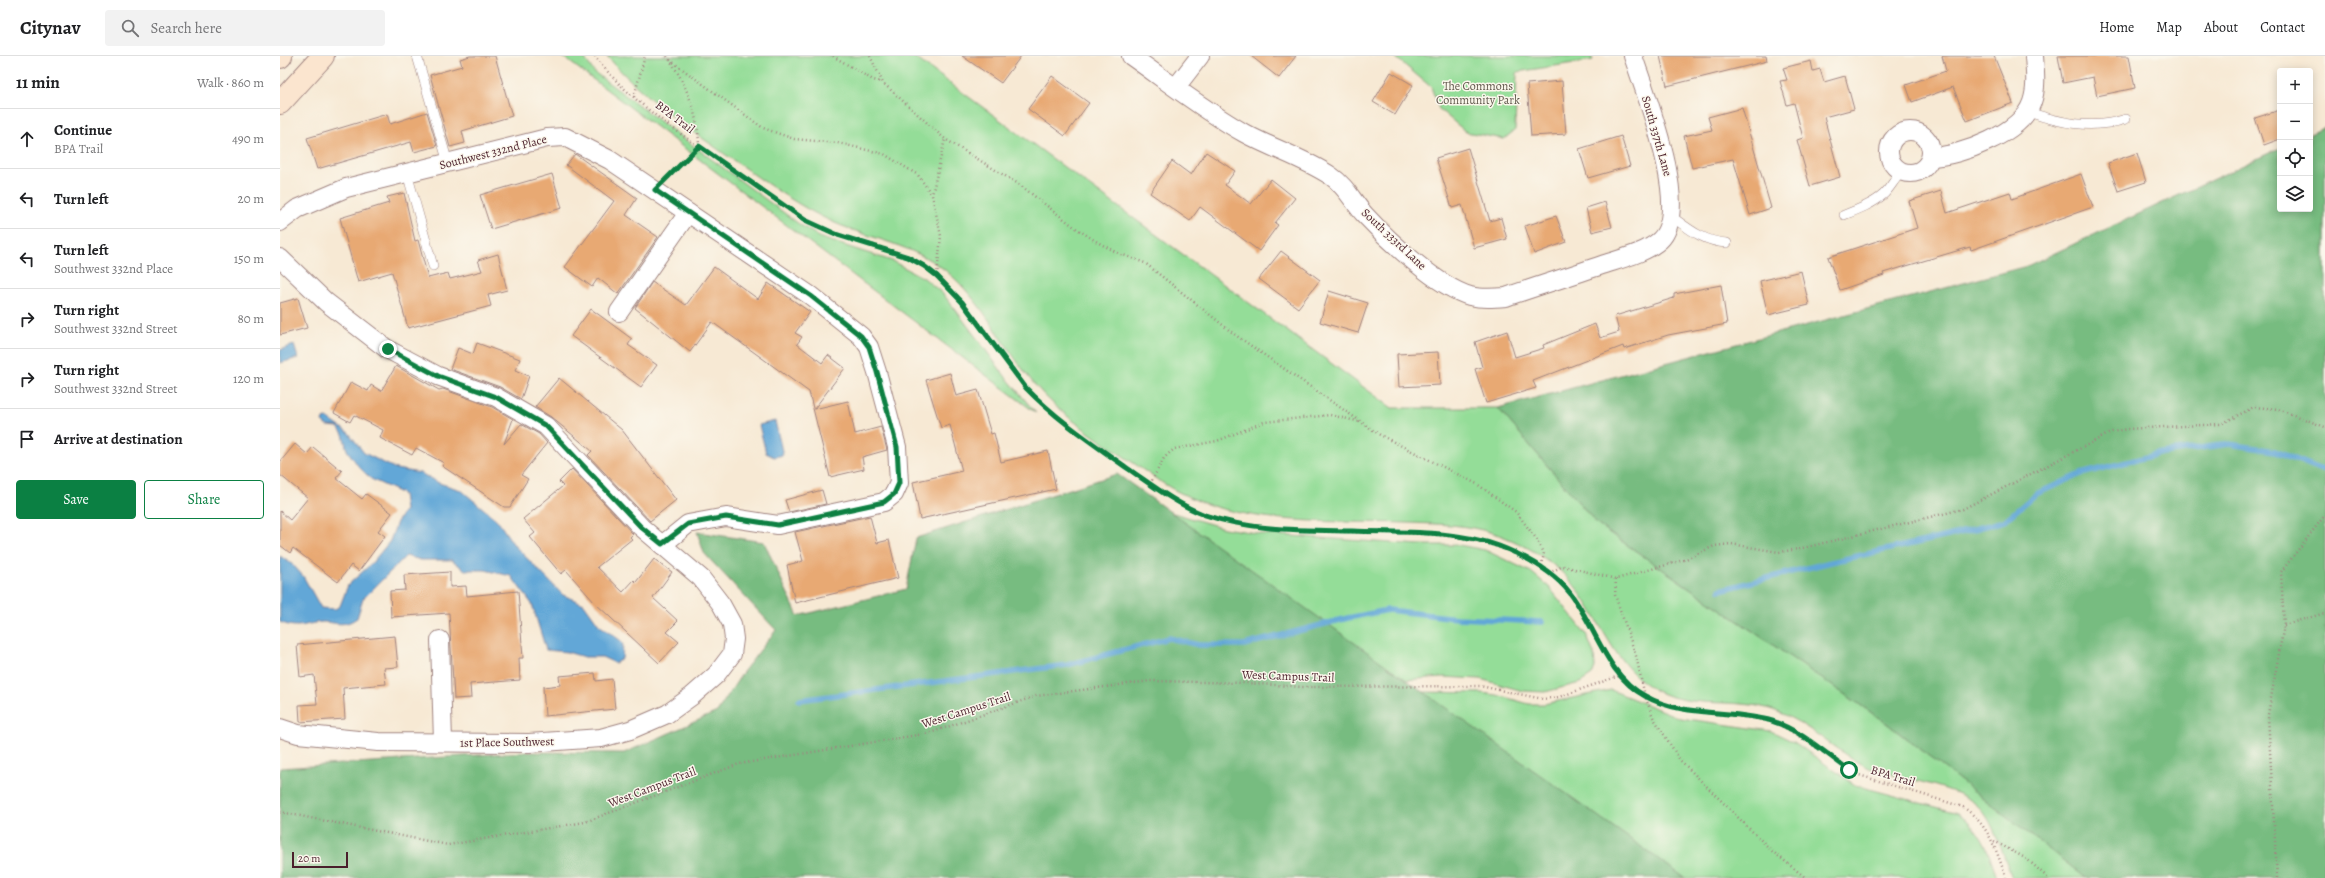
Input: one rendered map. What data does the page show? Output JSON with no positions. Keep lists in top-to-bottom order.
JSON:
{
  "streets": {
    "street": [
      "South 337th Lane",
      "Southwest 332nd Place",
      "South 333rd Lane",
      "1st Place Southwest"
    ],
    "path": ["BPA Trail", "West Campus Trail"]
  },
  "crossings": [
    ["BPA Trail", "West Campus Trail"],
    ["South 337th Lane", "South 333rd Lane"],
    ["Southwest 332nd Place", "1st Place Southwest"]
  ],
  "parks": ["The Commons Community Park"],
  "scale_bar": "20 m",
  "page": {
    "header": "Citynav",
    "search": "Search here",
    "nav": [
      "Home",
      "Map",
      "About",
      "Contact"
    ],
    "heading": ["11 min", "Walk · 860 m"],
    "map_buttons": ["+", "−"],
    "list": [
      ["Continue", "BPA Trail", "490 m"],
      ["Turn left", "20 m"],
      ["Turn left", "Southwest 332nd Place", "150 m"],
      ["Turn right", "Southwest 332nd Street", "80 m"],
      ["Turn right", "Southwest 332nd Street", "120 m"],
      "Arrive at destination"
    ],
    "buttons": ["Save", "Share"],
    "scale": "20 m"
  }
}
